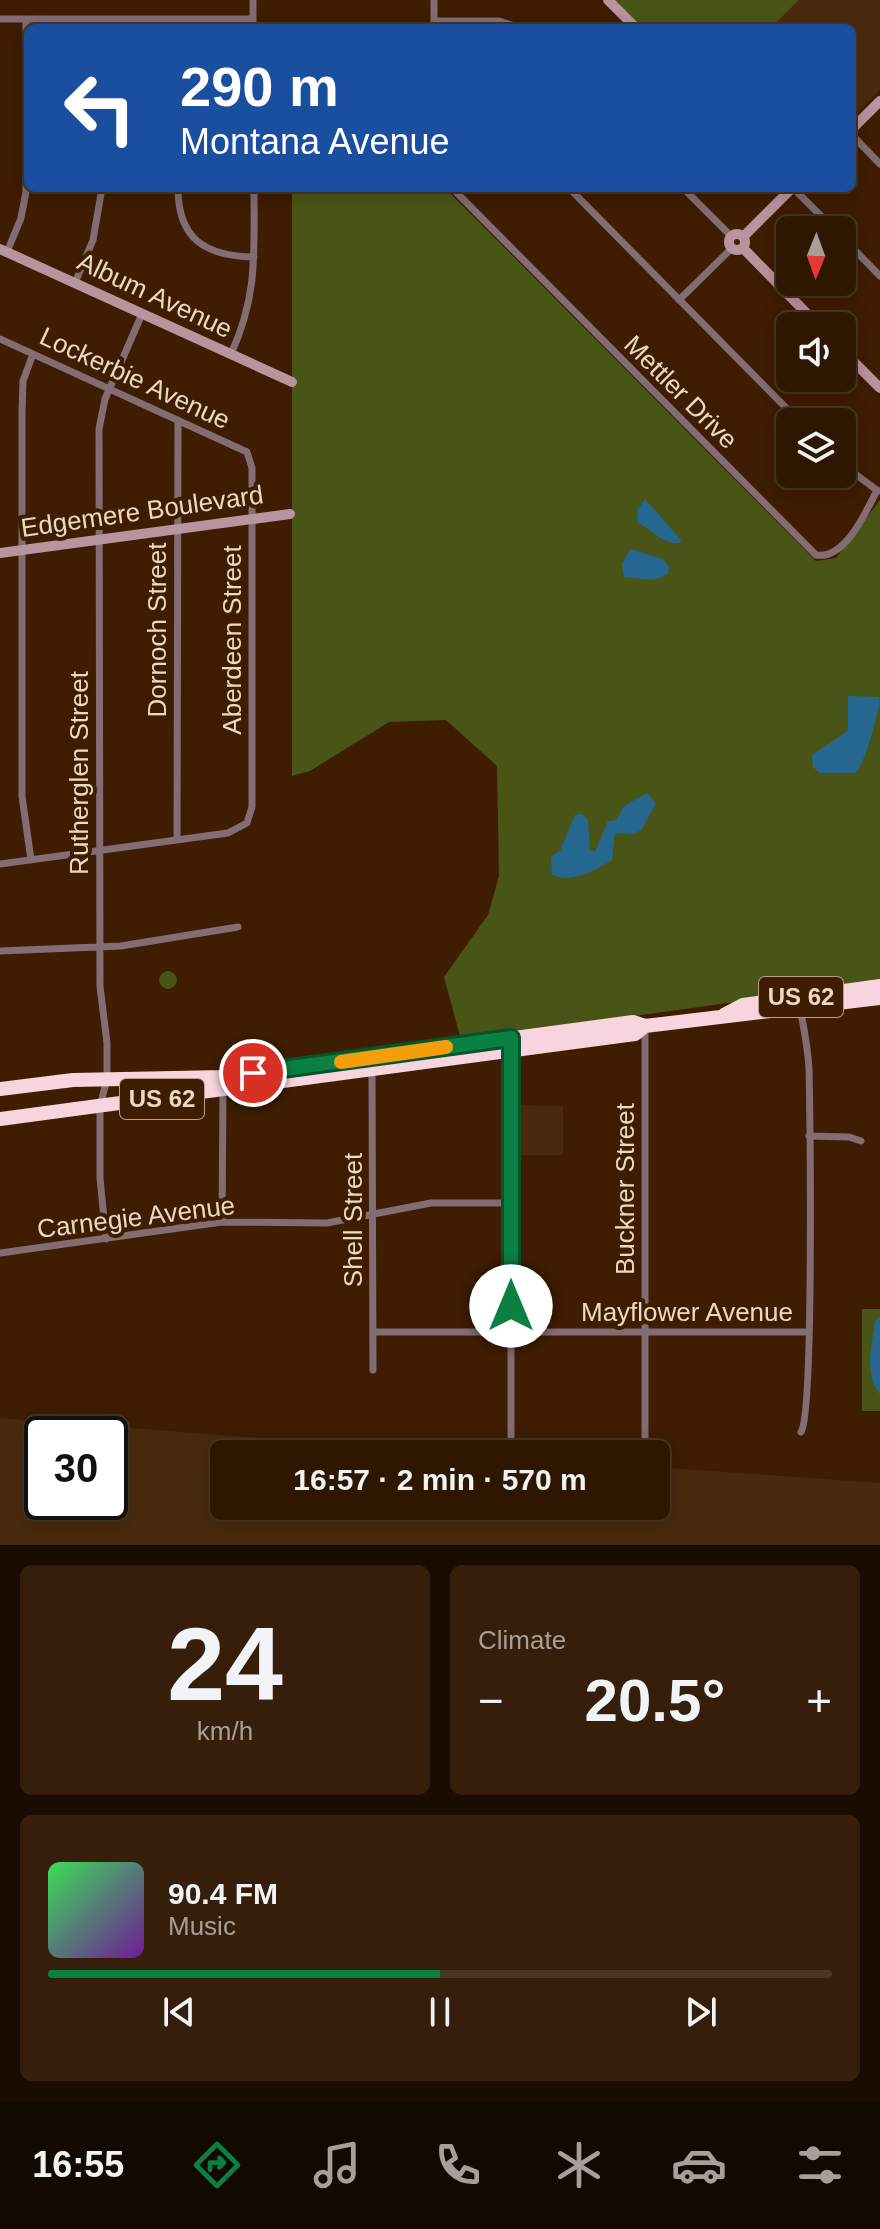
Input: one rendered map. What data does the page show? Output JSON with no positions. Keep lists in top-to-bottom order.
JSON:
{
  "streets": {
    "highway": ["US 62"],
    "street": [
      "Album Avenue",
      "Lockerbie Avenue",
      "Mettler Drive",
      "Edgemere Boulevard",
      "Dornoch Street",
      "Aberdeen Street",
      "Rutherglen Street",
      "Buckner Street",
      "Carnegie Avenue",
      "Shell Street",
      "Mayflower Avenue"
    ]
  },
  "crossings": [
    ["Album Avenue", "Rutherglen Street"],
    ["Lockerbie Avenue", "Dornoch Street"],
    ["Lockerbie Avenue", "Aberdeen Street"],
    ["Lockerbie Avenue", "Rutherglen Street"],
    ["Edgemere Boulevard", "Dornoch Street"],
    ["Edgemere Boulevard", "Aberdeen Street"],
    ["Edgemere Boulevard", "Rutherglen Street"],
    ["Dornoch Street", "Aberdeen Street"],
    ["Rutherglen Street", "US 62"],
    ["Rutherglen Street", "Carnegie Avenue"],
    ["US 62", "Buckner Street"],
    ["US 62", "Shell Street"],
    ["Buckner Street", "Mayflower Avenue"],
    ["Carnegie Avenue", "Shell Street"],
    ["Shell Street", "Mayflower Avenue"]
  ],
  "north": "bottom",
  "page": {
    "turn": ["290 m", "Montana Avenue"],
    "limit": "30",
    "trip": "16:57 · 2 min · 570 m",
    "tile": [
      ["24", "km/h"],
      "Climate"
    ],
    "heat": ["−", "20.5°", "+"],
    "song": ["90.4 FM", "Music"],
    "tabs": "16:55"
  }
}
